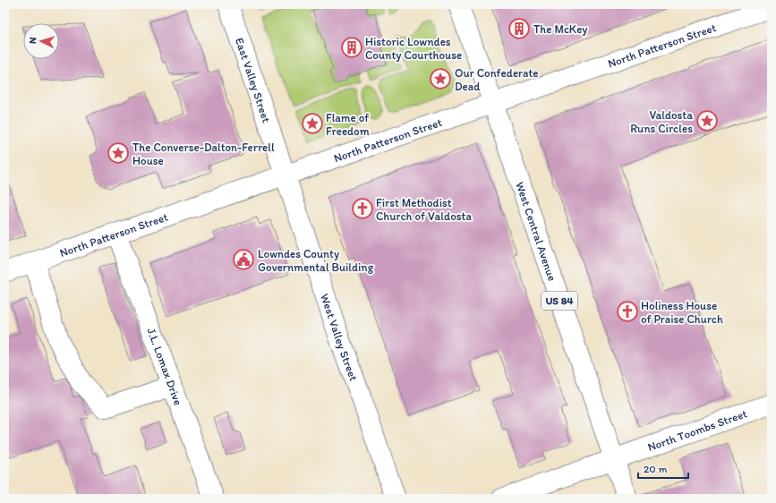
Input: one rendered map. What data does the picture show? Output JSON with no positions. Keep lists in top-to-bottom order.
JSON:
{
  "streets": {
    "main road": [
      "North Patterson Street",
      "East Valley Street",
      "West Central Avenue",
      "US 84",
      "West Valley Street",
      "J.L. Lomax Drive",
      "North Toombs Street"
    ]
  },
  "crossings": [
    ["North Patterson Street", "East Valley Street"],
    ["North Patterson Street", "West Central Avenue"],
    ["North Patterson Street", "West Valley Street"],
    ["North Patterson Street", "J.L. Lomax Drive"],
    ["East Valley Street", "West Valley Street"],
    ["West Central Avenue", "North Toombs Street"]
  ],
  "places": {
    "building": ["The McKey", "Historic Lowndes County Courthouse"],
    "place": [
      "Our Confederate Dead",
      "Valdosta Runs Circles",
      "Flame of Freedom",
      "The Converse-Dalton-Ferrell House"
    ],
    "church": ["First Methodist Church of Valdosta", "Holiness House of Praise Church"],
    "public building": ["Lowndes County Governmental Building"]
  },
  "scale_bar": "20 m",
  "north": "left"
}
